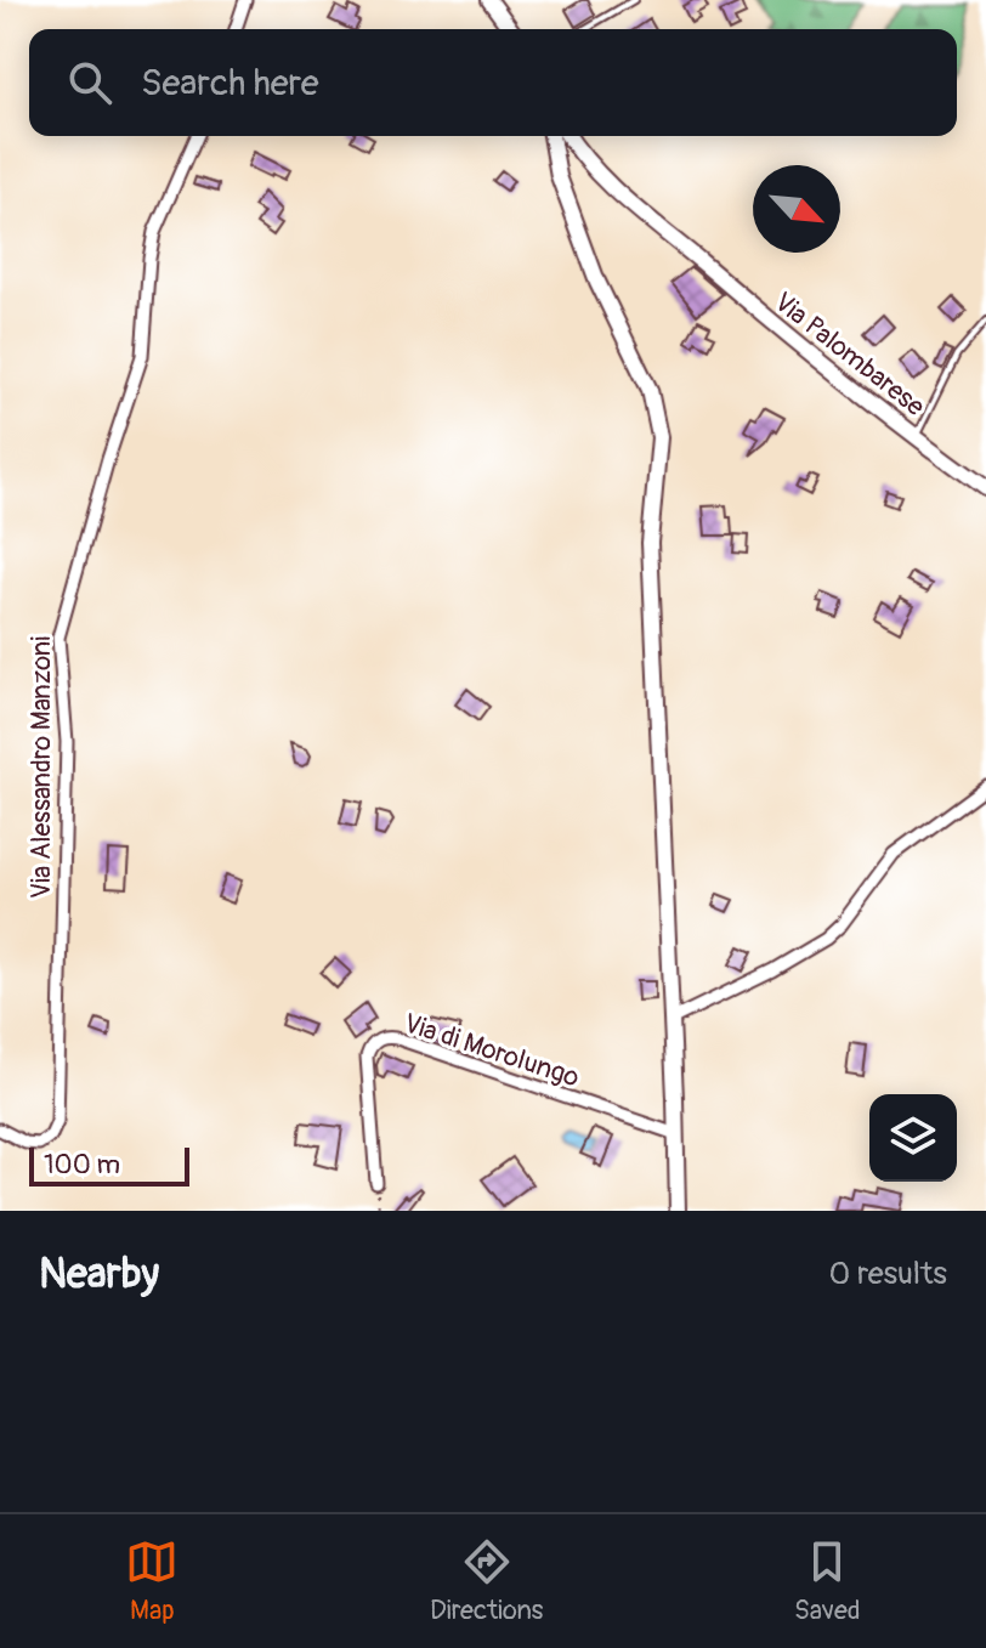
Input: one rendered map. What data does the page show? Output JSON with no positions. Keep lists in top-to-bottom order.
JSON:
{
  "streets": {
    "street": ["Via Palombarese", "Via Alessandro Manzoni", "Via di Morolungo"]
  },
  "scale_bar": "100 m",
  "north": "bottom right",
  "page": {
    "search": "Search here",
    "scale": "100 m",
    "heading": ["Nearby", "0 results"],
    "nav": ["Map", "Directions", "Saved"]
  }
}
